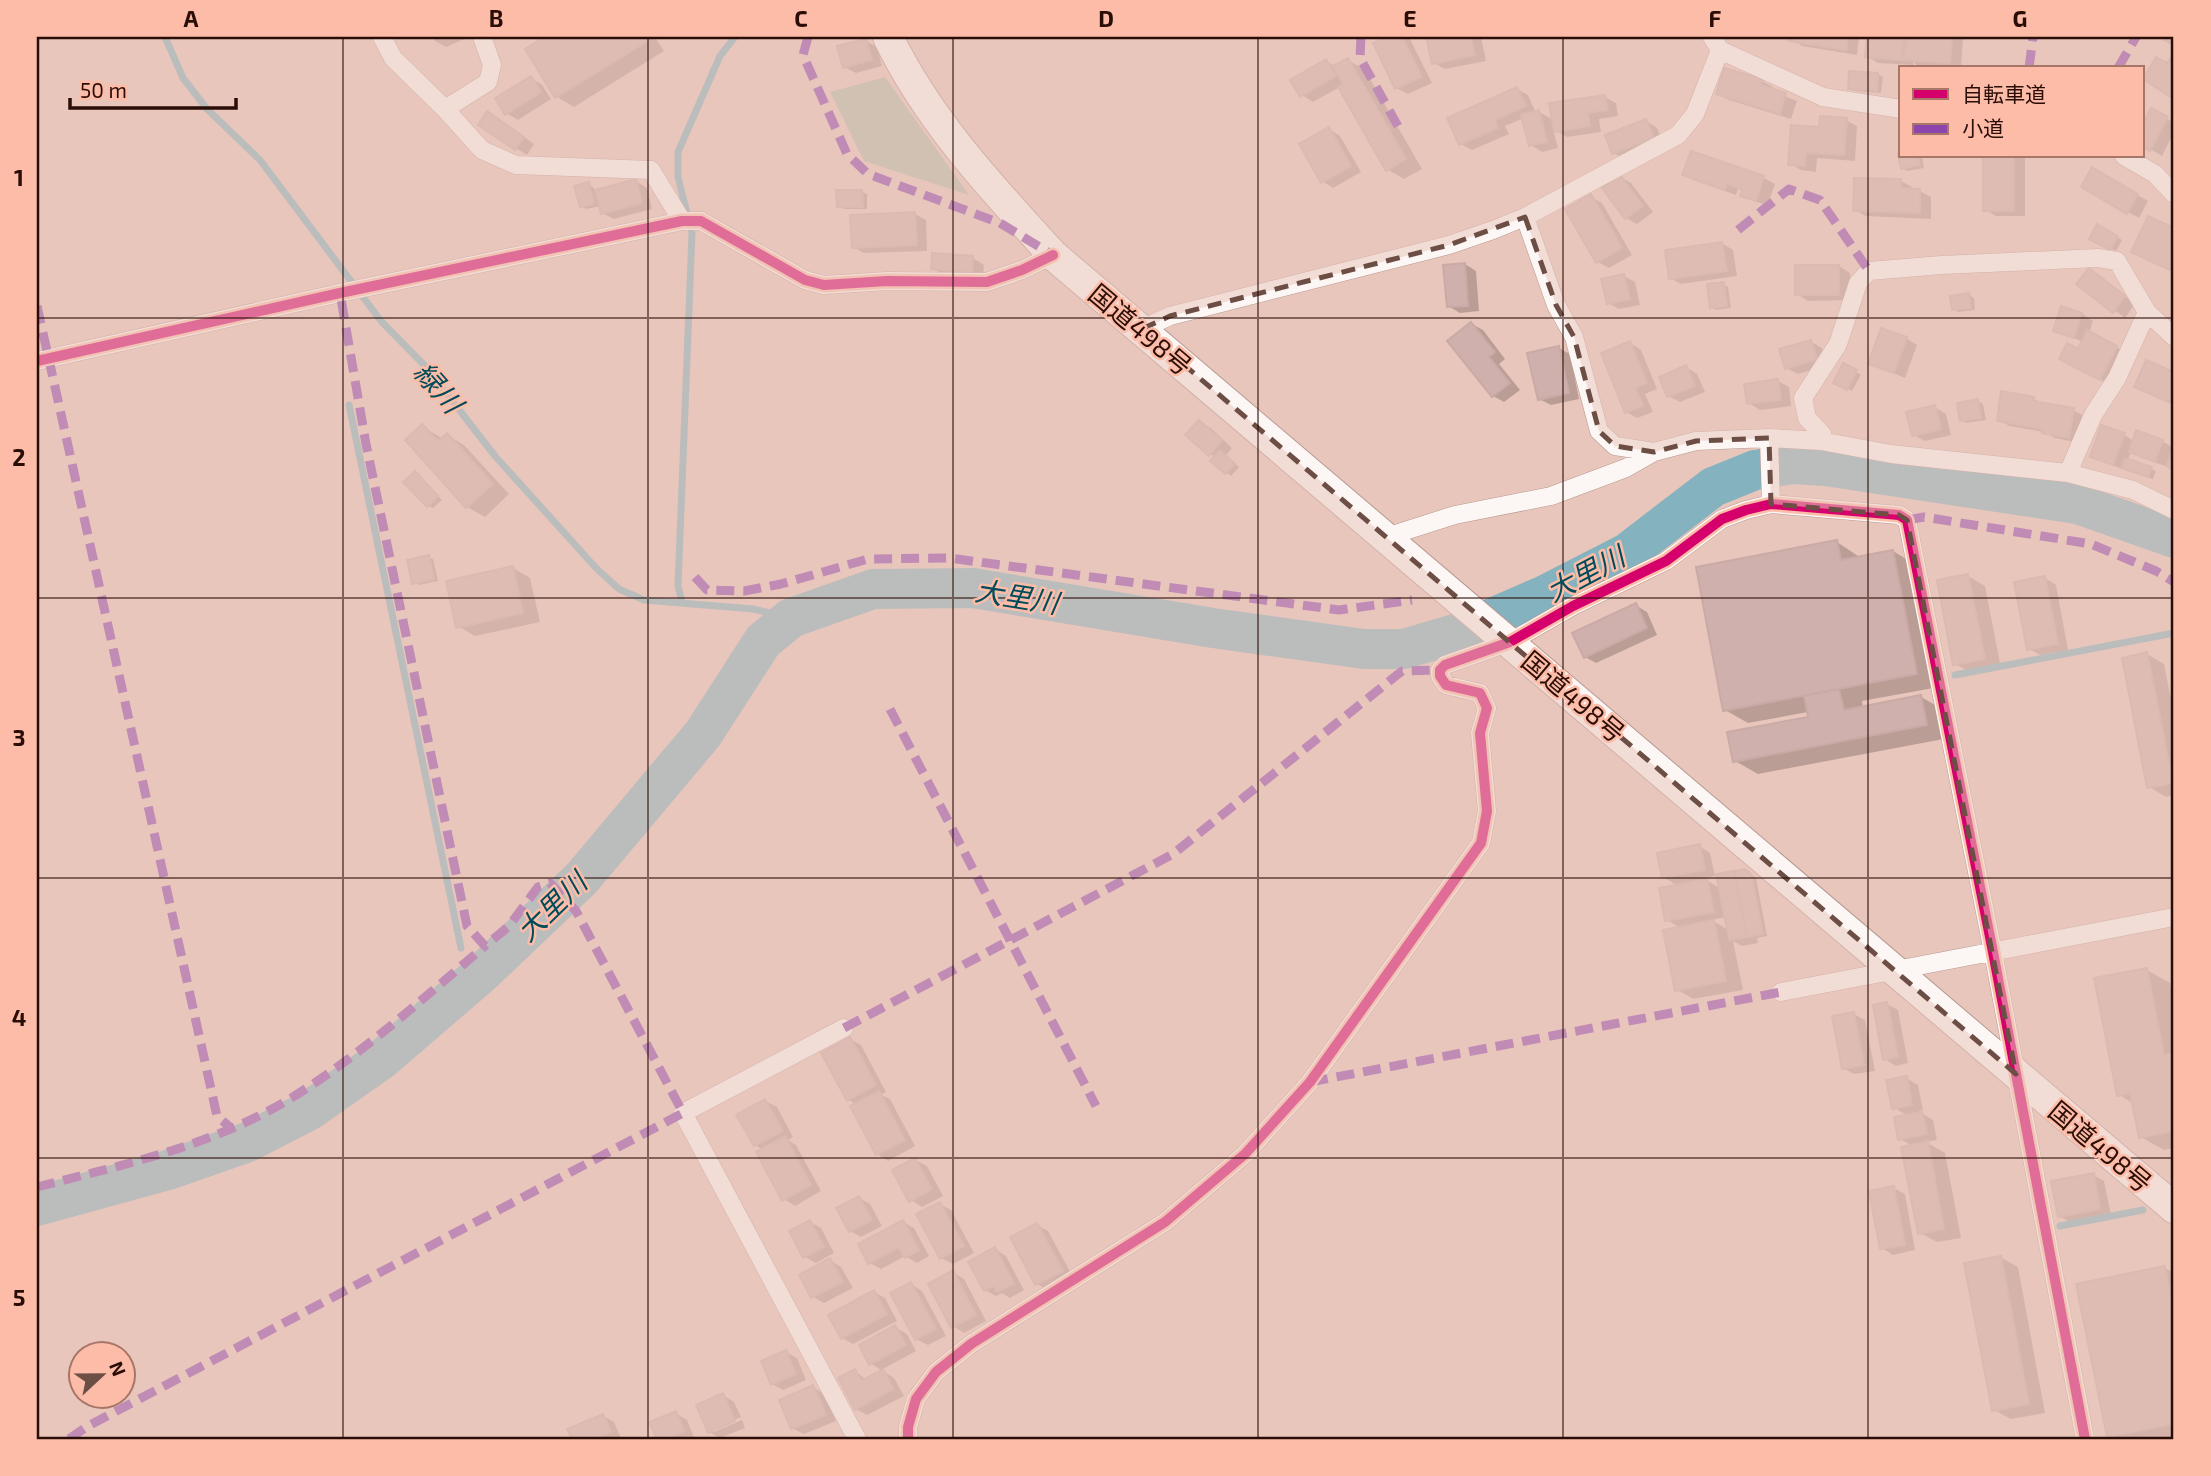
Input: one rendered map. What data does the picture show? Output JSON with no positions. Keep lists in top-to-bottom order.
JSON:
{
  "streets": {
    "highway": ["国道498号"]
  },
  "water": ["緑川", "大里川"],
  "legend": ["自転車道", "小道"],
  "scale_bar": "50 m",
  "north": "right",
  "grid": {
    "columns": [
      "A",
      "B",
      "C",
      "D",
      "E",
      "F",
      "G"
    ],
    "rows": [
      "1",
      "2",
      "3",
      "4",
      "5"
    ]
  }
}
